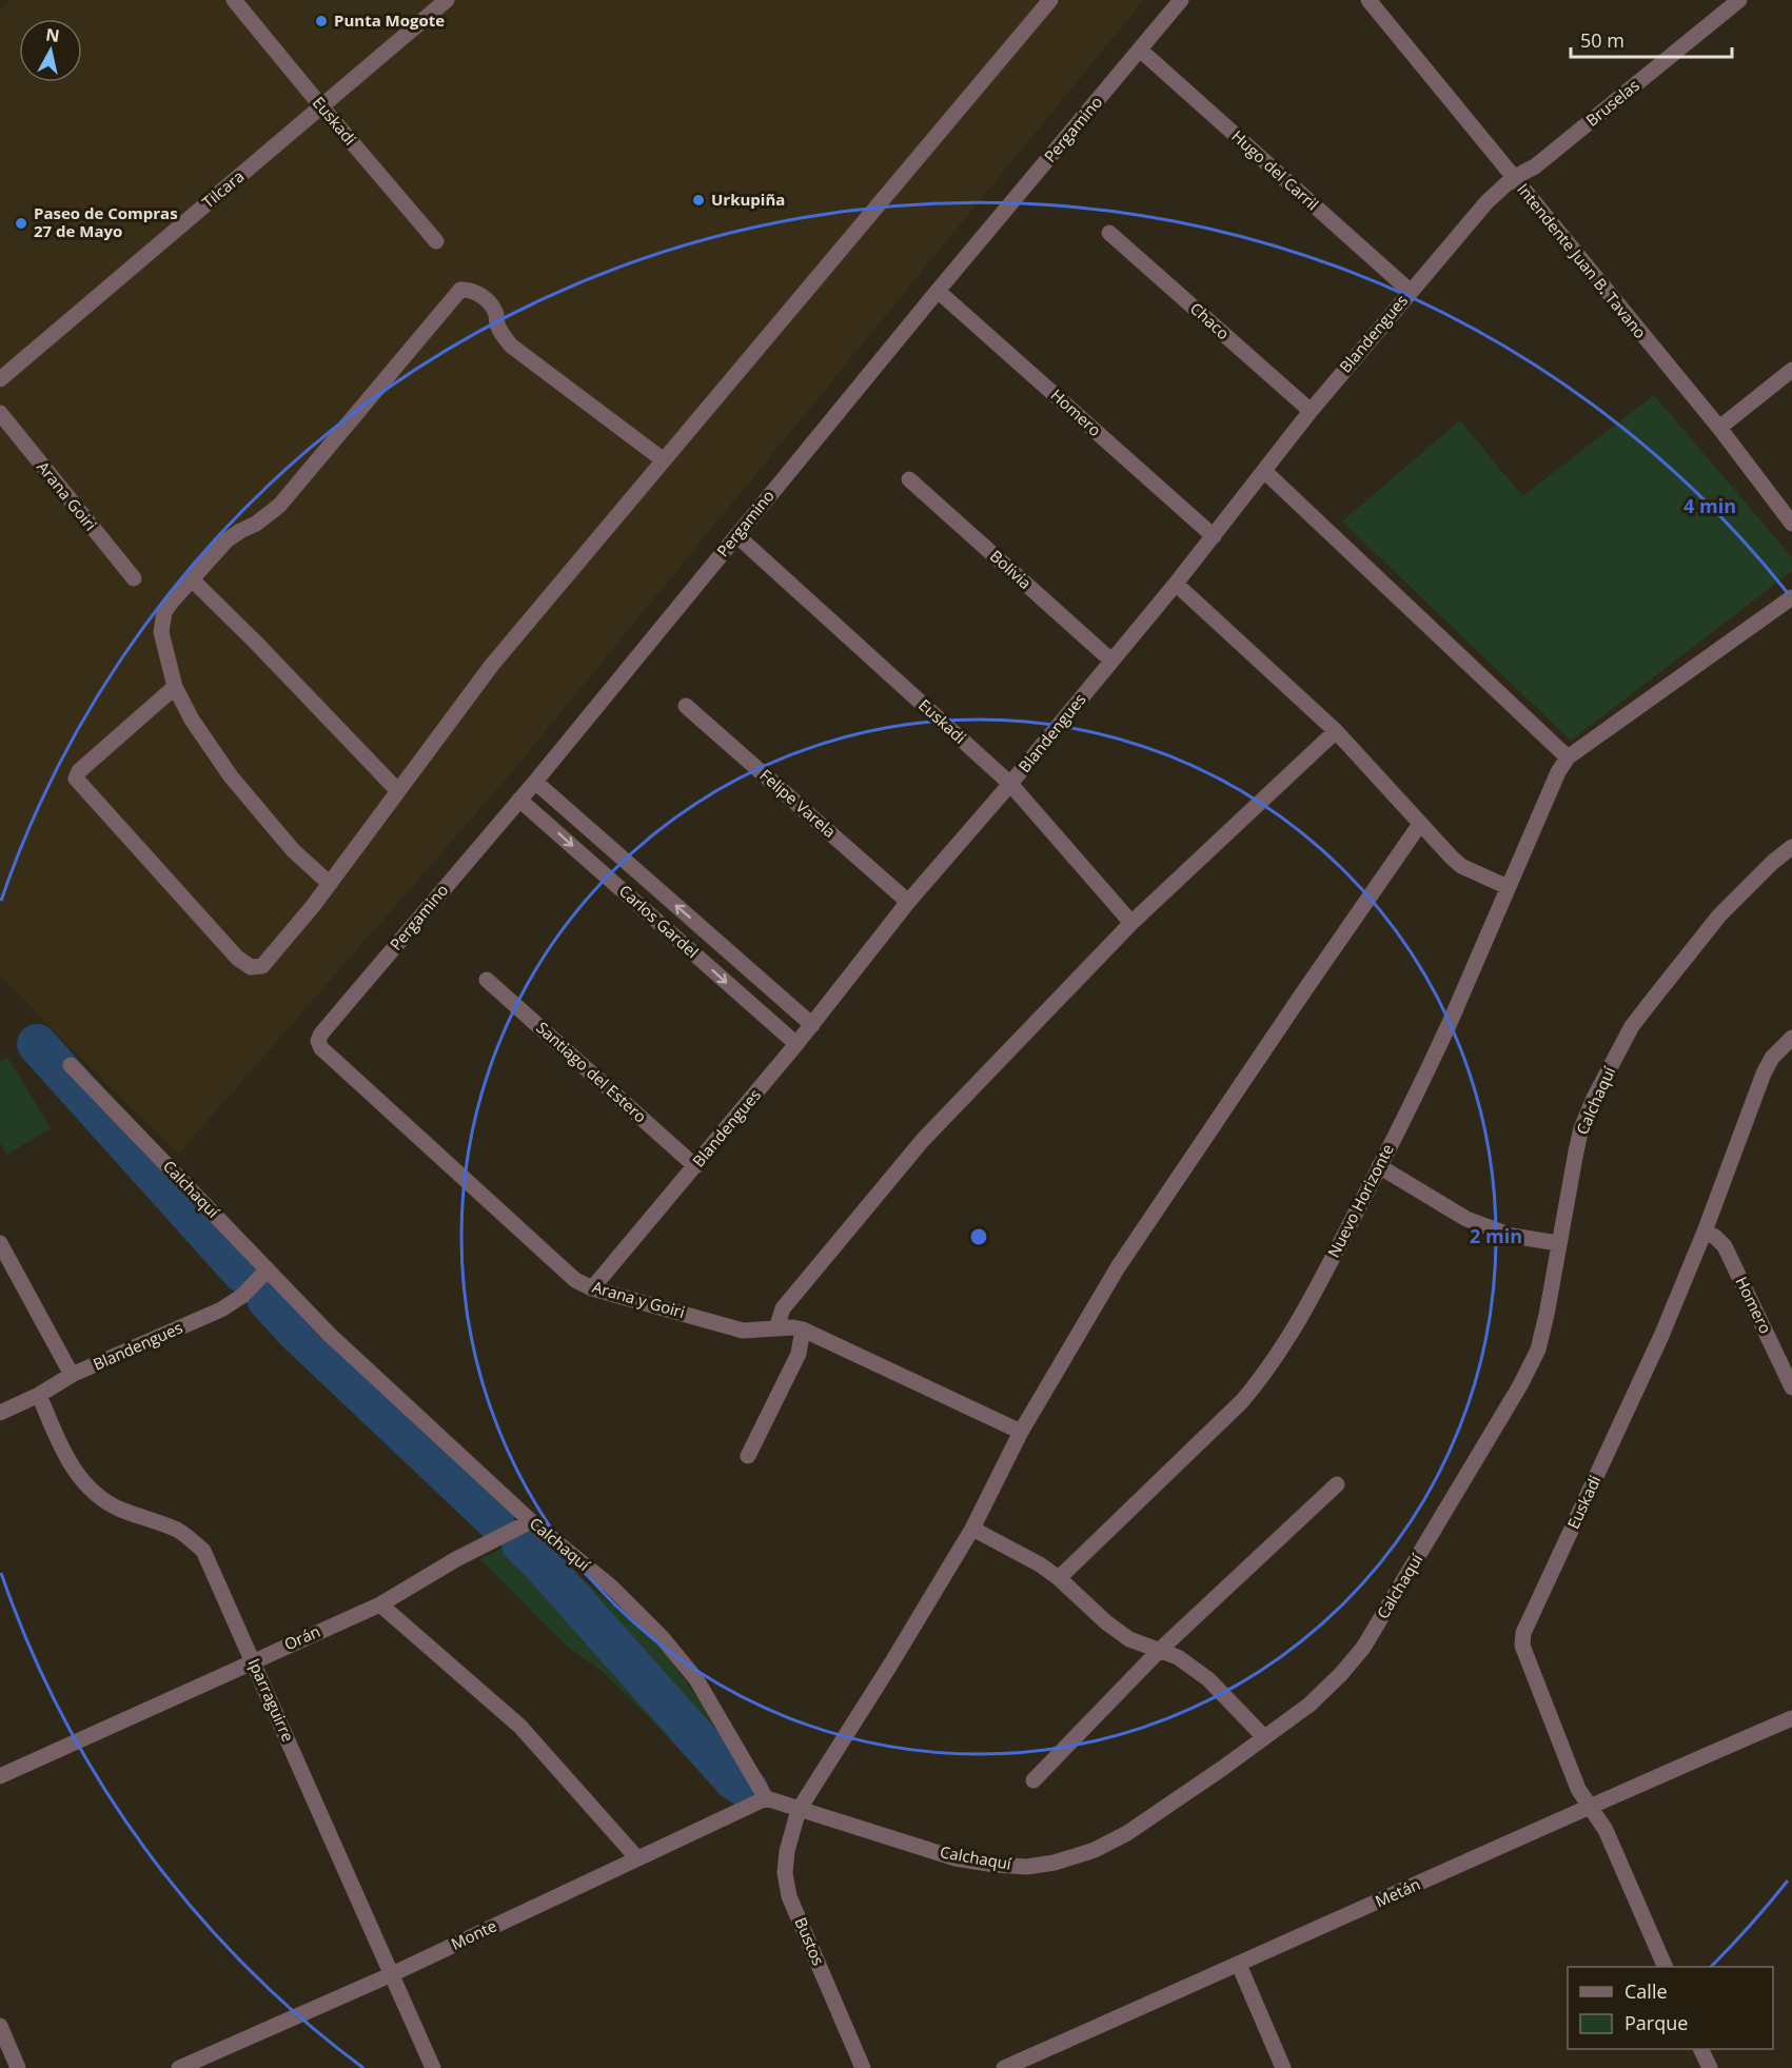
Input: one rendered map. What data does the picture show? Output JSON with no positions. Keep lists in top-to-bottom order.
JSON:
{
  "streets": {
    "street": [
      "Bruselas",
      "Euskadi",
      "Pergamino",
      "Hugo del Carril",
      "Tilcara",
      "Intendente Juan B. Tavano",
      "Chaco",
      "Blandengues",
      "Homero",
      "Arana Goiri",
      "Bolivia",
      "Felipe Varela",
      "Carlos Gardel",
      "Santiago del Estero",
      "Calchaquí",
      "Nuevo Horizonte",
      "Arana y Goiri",
      "Orán",
      "Iparraguirre",
      "Metán",
      "Monte",
      "Bustos"
    ]
  },
  "crossings": [
    ["Bruselas", "Intendente Juan B. Tavano"],
    ["Bruselas", "Blandengues"],
    ["Euskadi", "Pergamino"],
    ["Euskadi", "Tilcara"],
    ["Euskadi", "Blandengues"],
    ["Euskadi", "Homero"],
    ["Euskadi", "Metán"],
    ["Pergamino", "Hugo del Carril"],
    ["Pergamino", "Homero"],
    ["Pergamino", "Carlos Gardel"],
    ["Pergamino", "Arana y Goiri"],
    ["Hugo del Carril", "Blandengues"],
    ["Intendente Juan B. Tavano", "Blandengues"],
    ["Chaco", "Blandengues"],
    ["Blandengues", "Homero"],
    ["Blandengues", "Bolivia"],
    ["Blandengues", "Felipe Varela"],
    ["Blandengues", "Carlos Gardel"],
    ["Blandengues", "Santiago del Estero"],
    ["Blandengues", "Calchaquí"],
    ["Blandengues", "Arana y Goiri"],
    ["Blandengues", "Iparraguirre"],
    ["Calchaquí", "Orán"],
    ["Calchaquí", "Monte"],
    ["Calchaquí", "Bustos"],
    ["Arana y Goiri", "Bustos"],
    ["Orán", "Iparraguirre"],
    ["Iparraguirre", "Monte"]
  ],
  "places": ["Punta Mogote", "Urkupiña", "Paseo de Compras 27 de Mayo"],
  "legend": ["Calle", "Parque"],
  "scale_bar": "50 m",
  "north": "top",
  "rings": ["4 min", "2 min"]
}
